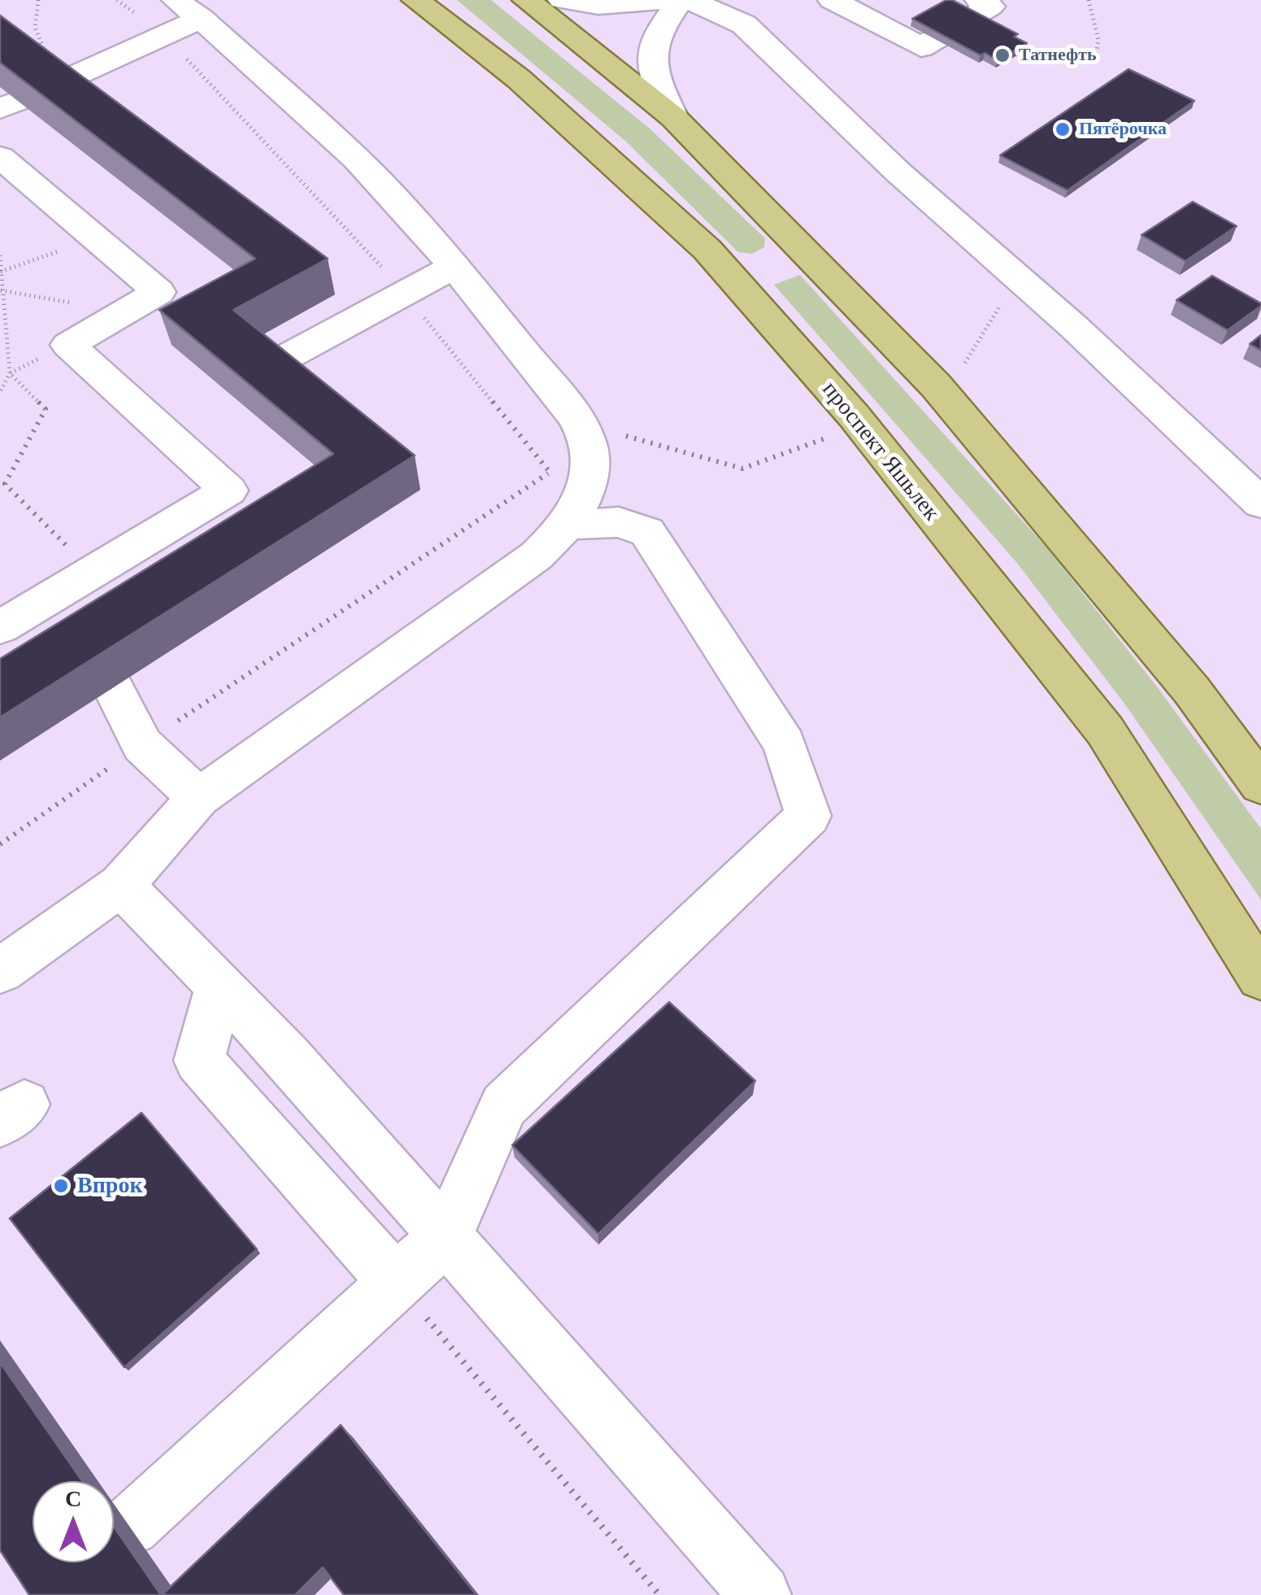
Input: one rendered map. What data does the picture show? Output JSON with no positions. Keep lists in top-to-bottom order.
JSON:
{
  "streets": {
    "main road": ["проспект Яшьлек"]
  },
  "places": ["Татнефть", "Пятёрочка", "Впрок"],
  "north": "top"
}
